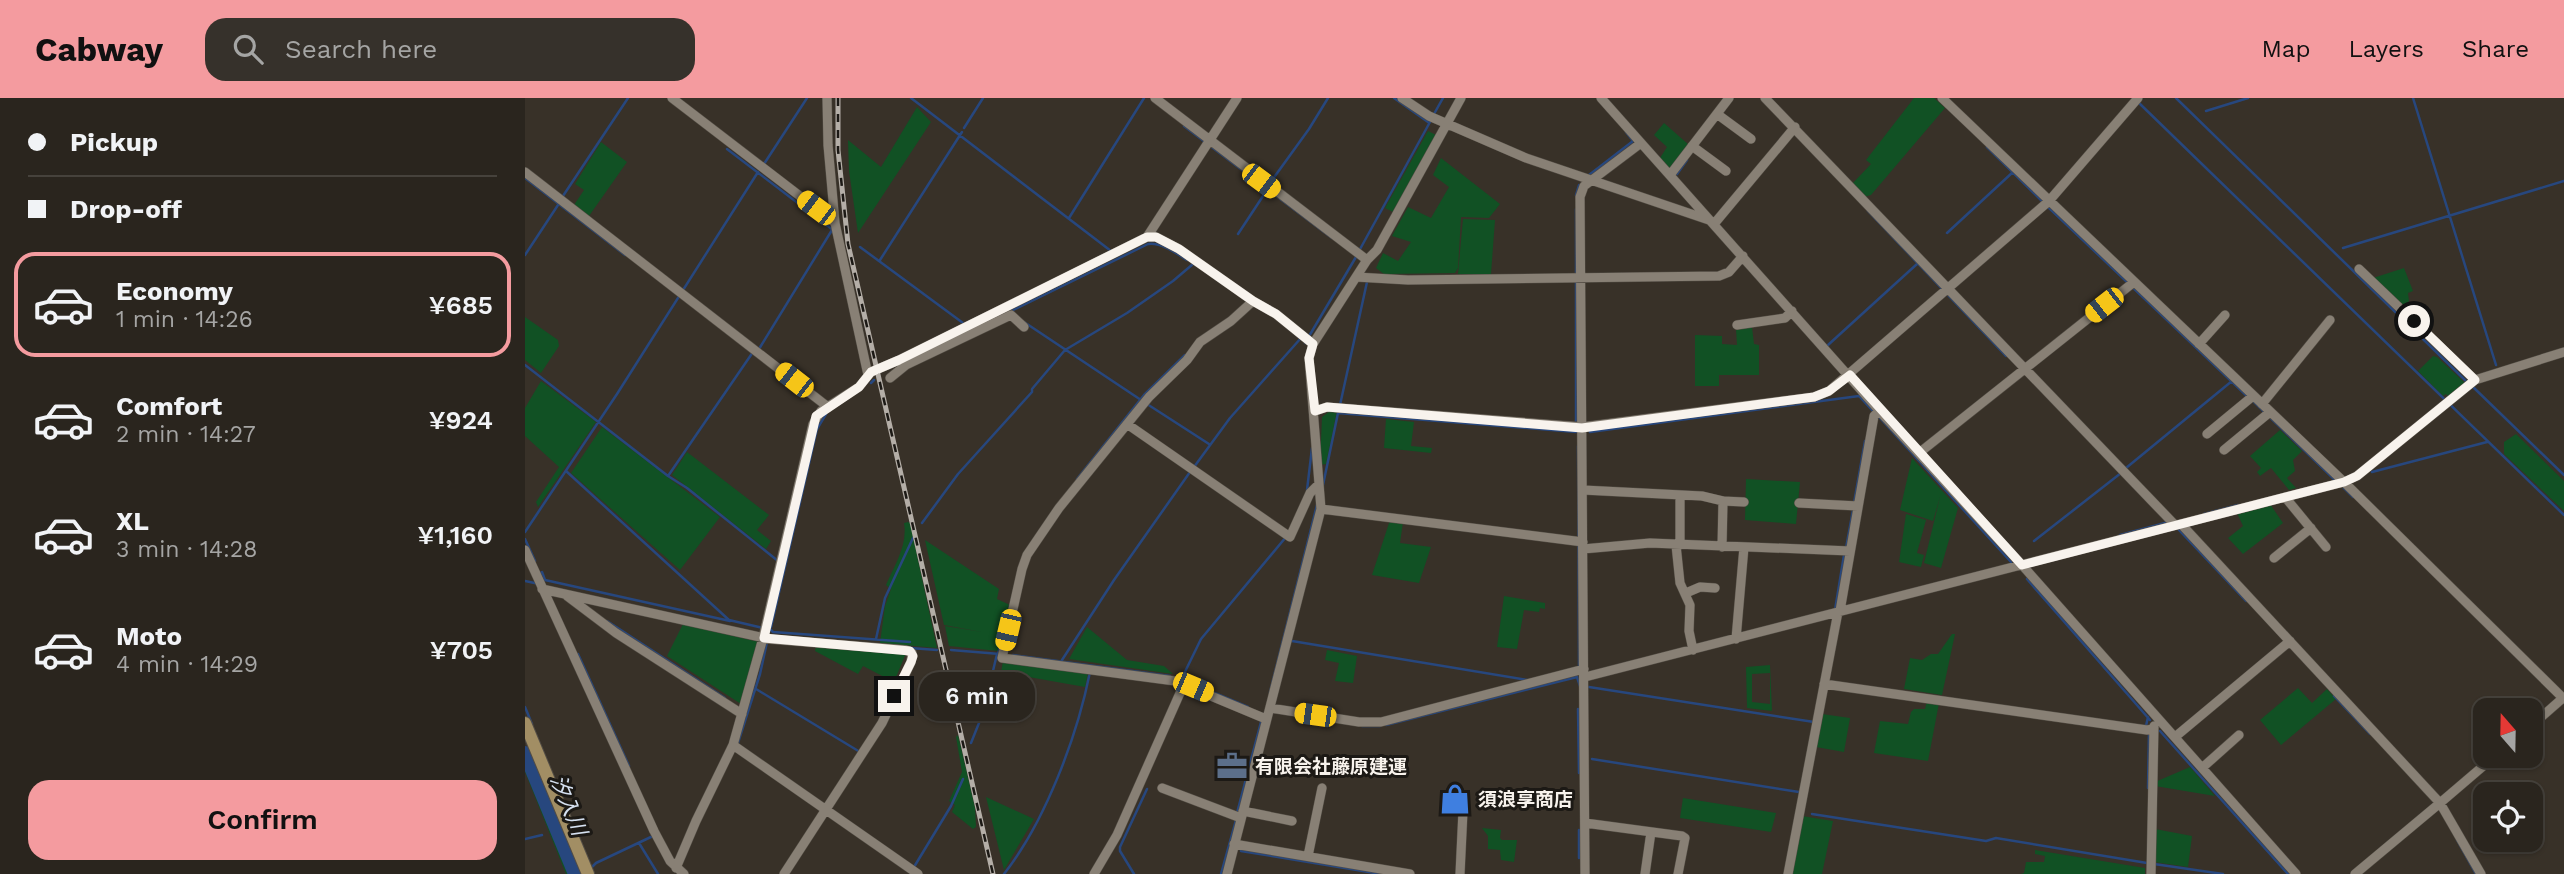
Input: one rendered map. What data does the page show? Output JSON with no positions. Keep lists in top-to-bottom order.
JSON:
{
  "water": ["汐入川"],
  "places": {
    "office": ["有限会社藤原建運"],
    "shop": ["須浪享商店"]
  },
  "north": "top",
  "page": {
    "header": "Cabway",
    "search": "Search here",
    "nav": ["Map", "Layers", "Share"],
    "banner": ["Pickup", "Drop-off"],
    "list": [
      {
        "name": "Economy",
        "note": "1 min · 14:26",
        "value": "¥685"
      },
      {
        "name": "Comfort",
        "note": "2 min · 14:27",
        "value": "¥924"
      },
      {
        "name": "XL",
        "note": "3 min · 14:28",
        "value": "¥1,160"
      },
      {
        "name": "Moto",
        "note": "4 min · 14:29",
        "value": "¥705"
      }
    ],
    "bubble": "6 min",
    "buttons": "Confirm"
  }
}
